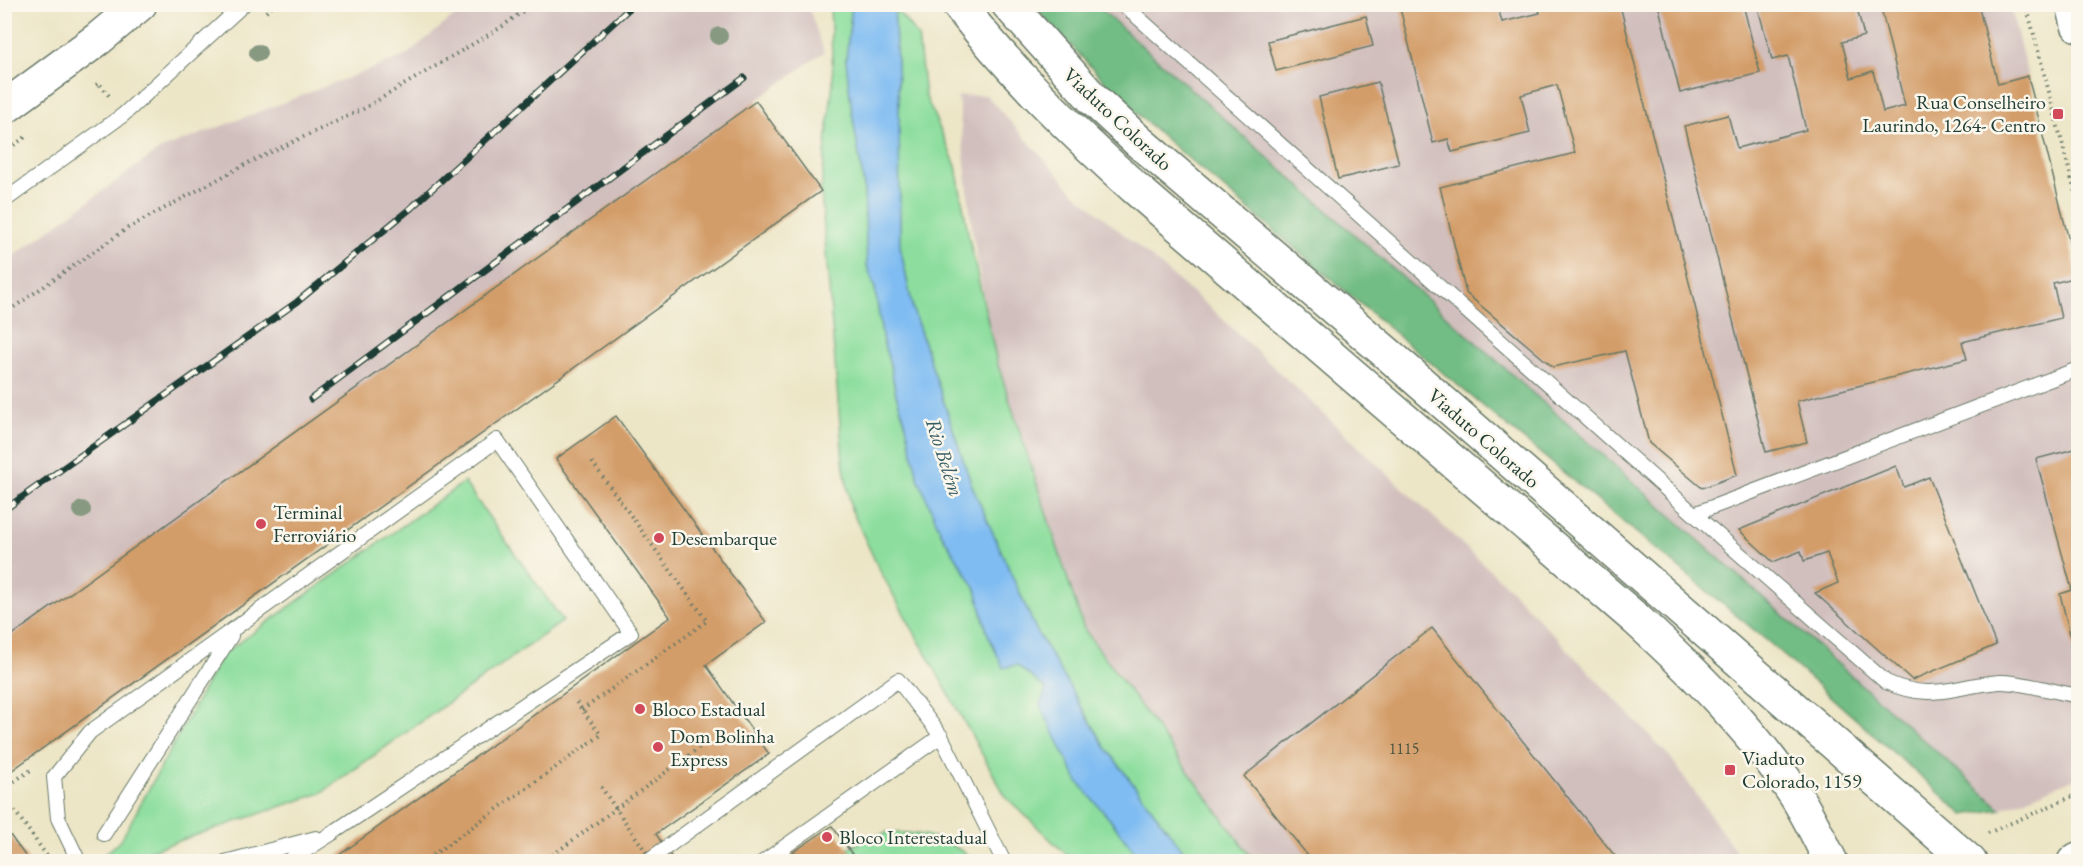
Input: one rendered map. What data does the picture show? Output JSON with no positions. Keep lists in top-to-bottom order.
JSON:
{
  "streets": {
    "main road": ["Viaduto Colorado"]
  },
  "water": ["Rio Belém"],
  "places": {
    "transit": ["Rua Conselheiro Laurindo, 1264- Centro", "Viaduto Colorado, 1159"],
    "other": [
      "Terminal Ferroviário",
      "Desembarque",
      "Bloco Estadual",
      "Dom Bolinha Express",
      "Bloco Interestadual"
    ]
  },
  "house_numbers": ["1115"]
}
